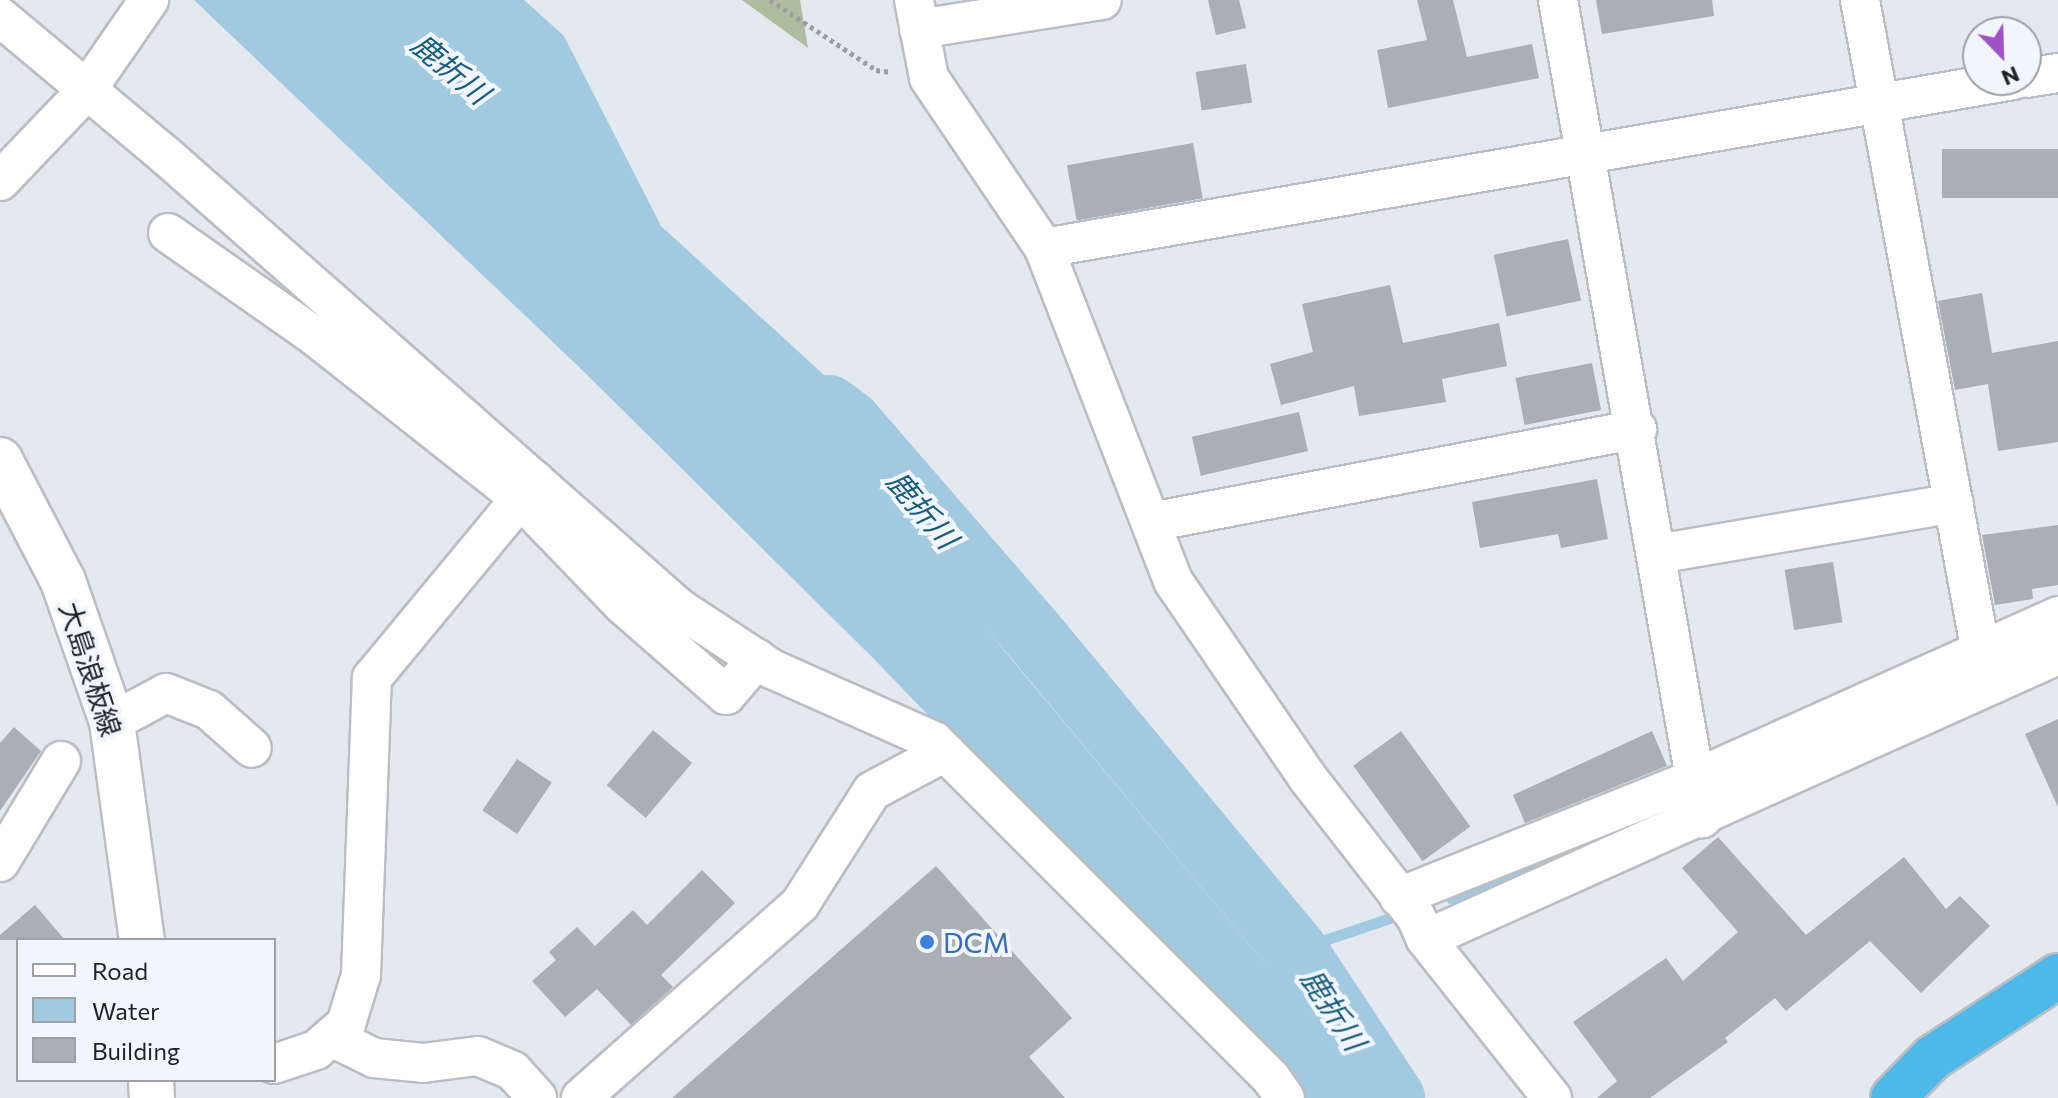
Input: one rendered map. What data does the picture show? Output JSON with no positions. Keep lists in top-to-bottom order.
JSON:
{
  "streets": {
    "main road": ["大島浪板線"]
  },
  "water": ["鹿折川"],
  "places": ["DCM"],
  "legend": ["Road", "Water", "Building"],
  "north": "bottom right"
}
